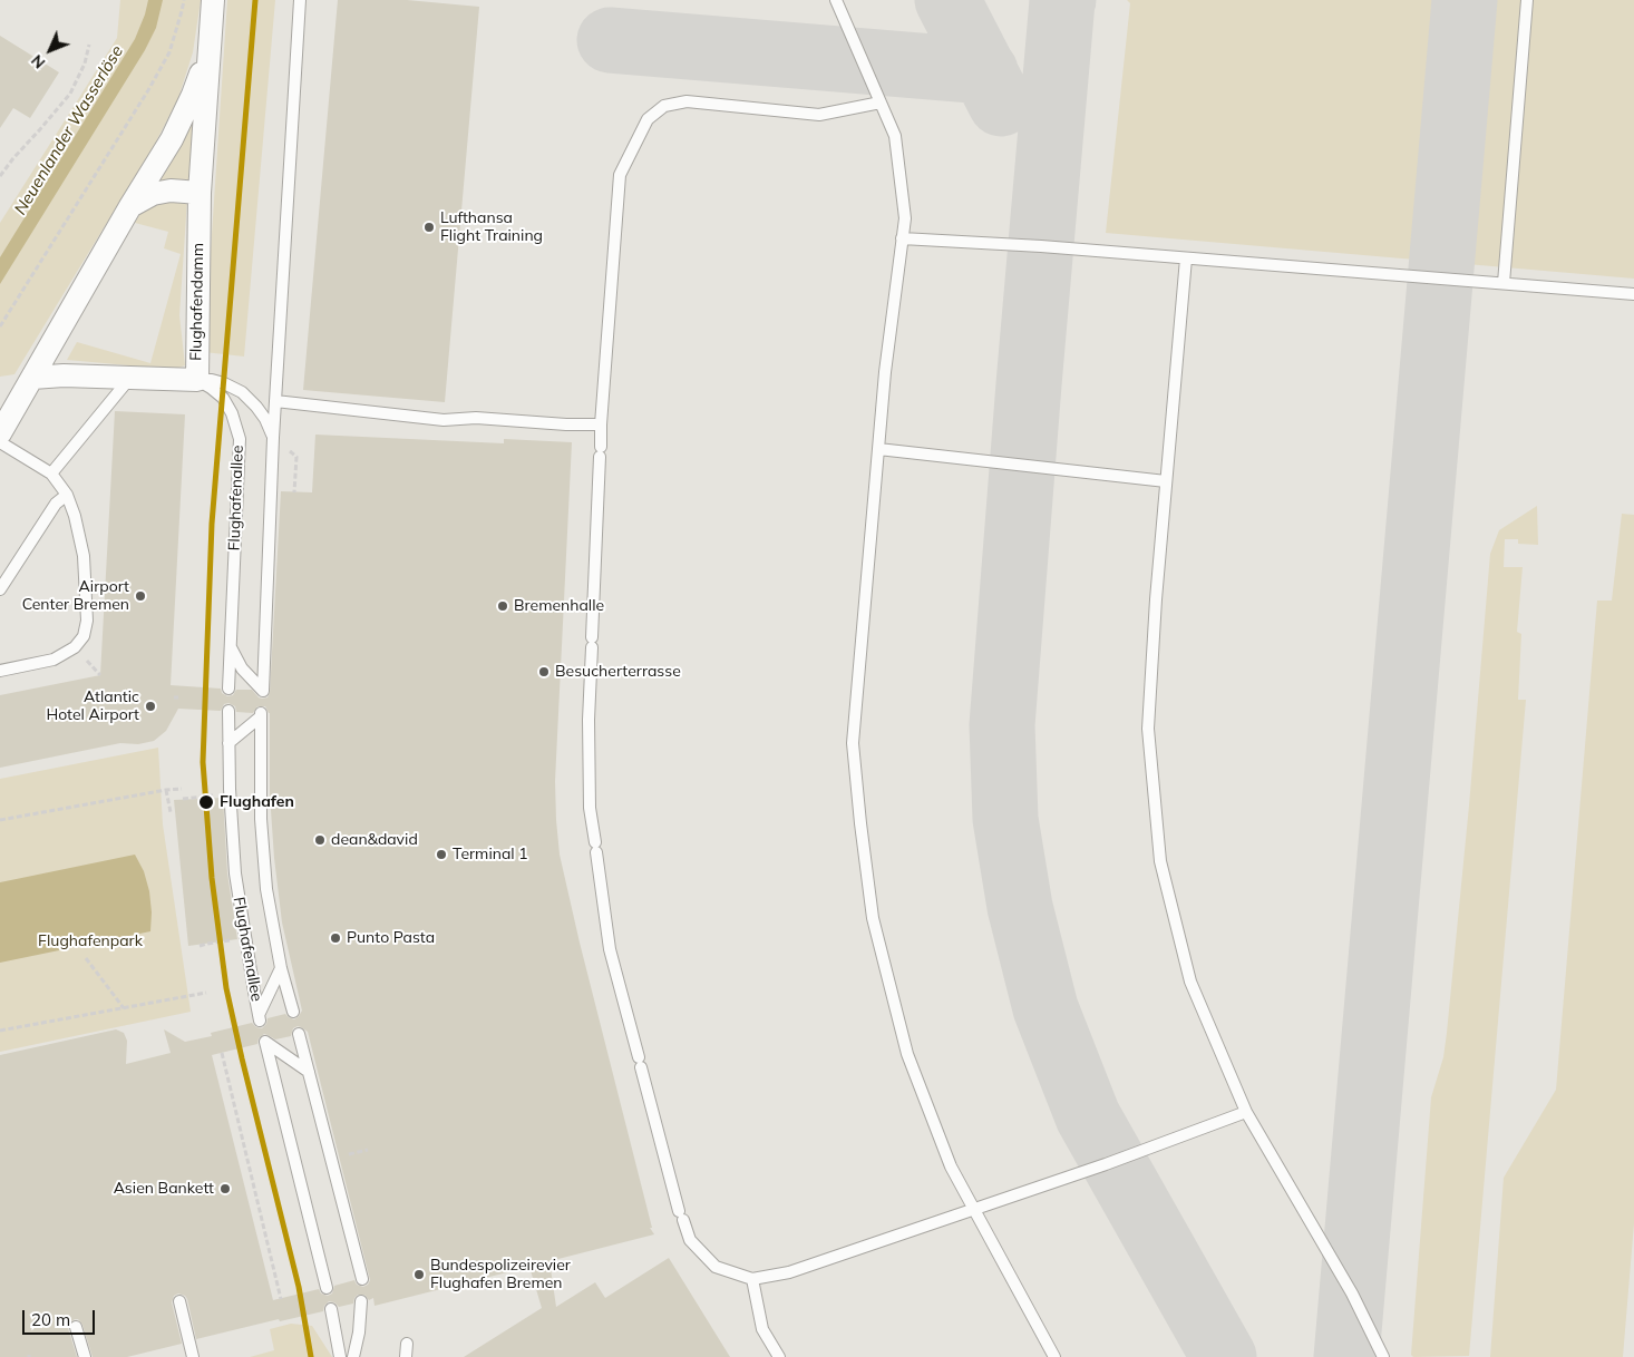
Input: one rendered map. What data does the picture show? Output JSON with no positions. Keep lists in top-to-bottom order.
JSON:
{
  "streets": {
    "street": ["Flughafendamm"],
    "lane": ["Flughafenallee"]
  },
  "crossings": [
    ["Flughafendamm", "Flughafenallee"]
  ],
  "water": ["Neuenlander Wasserlöse"],
  "parks": ["Flughafenpark"],
  "places": [
    "Lufthansa Flight Training",
    "Airport Center Bremen",
    "Bremenhalle",
    "Besucherterrasse",
    "Atlantic Hotel Airport",
    "Flughafen",
    "dean&david",
    "Terminal 1",
    "Punto Pasta",
    "Asien Bankett",
    "Bundespolizeirevier Flughafen Bremen"
  ],
  "scale_bar": "20 m",
  "north": "bottom left"
}
